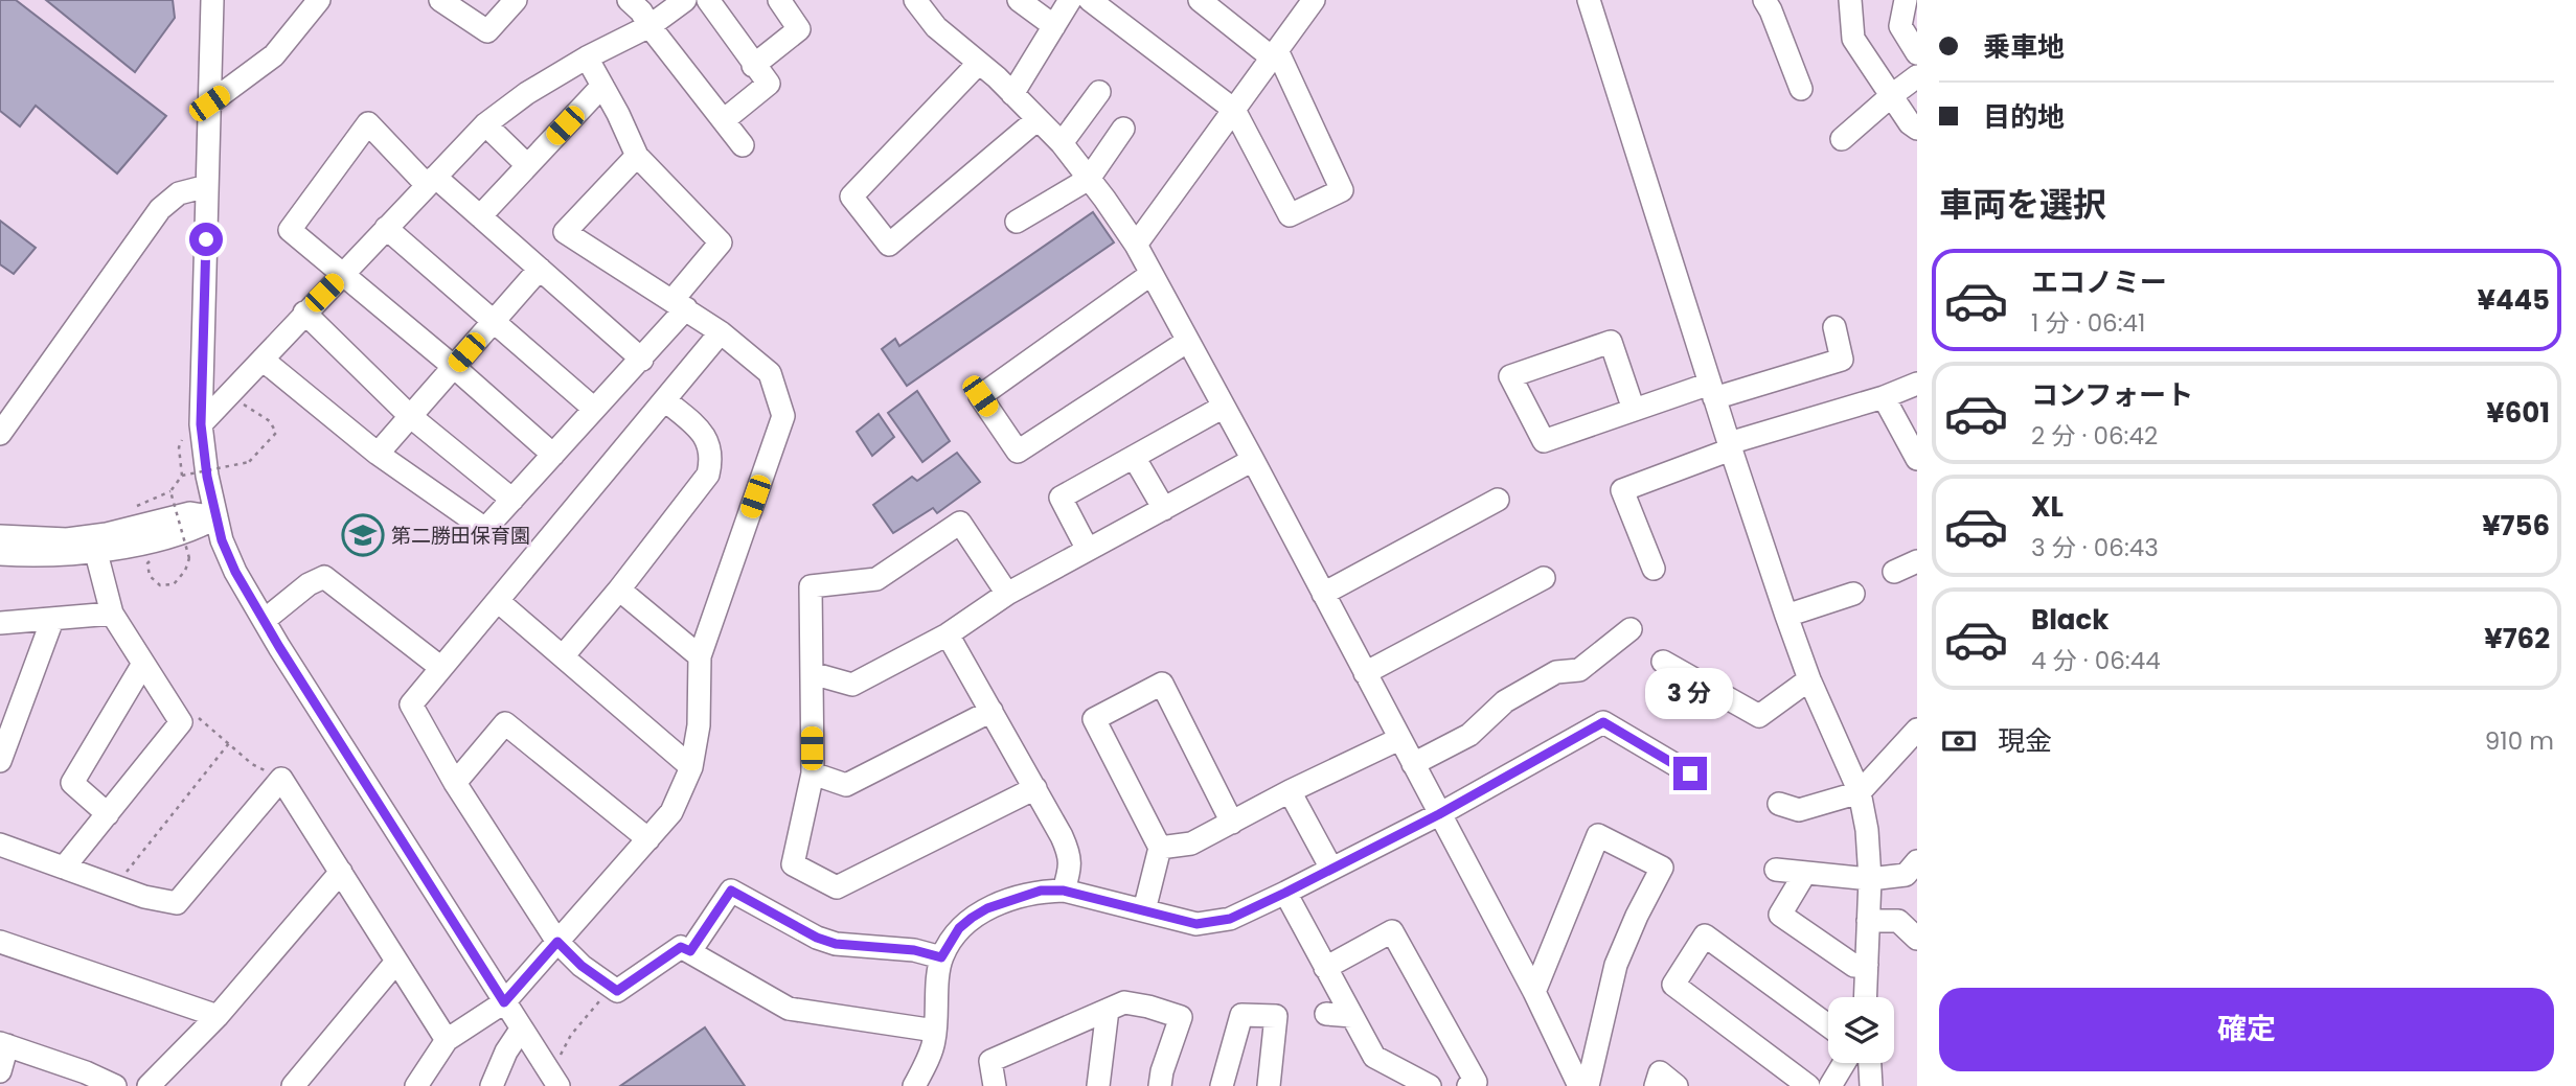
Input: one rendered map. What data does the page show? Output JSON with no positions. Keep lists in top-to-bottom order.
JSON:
{
  "places": {
    "school or university": ["第二勝田保育園"]
  },
  "page": {
    "banner": ["乗車地", "目的地"],
    "heading": "車両を選択",
    "list": [
      {
        "name": "エコノミー",
        "note": "1 分 · 06:41",
        "value": "¥445"
      },
      {
        "name": "コンフォート",
        "note": "2 分 · 06:42",
        "value": "¥601"
      },
      {
        "name": "XL",
        "note": "3 分 · 06:43",
        "value": "¥756"
      },
      {
        "name": "Black",
        "note": "4 分 · 06:44",
        "value": "¥762"
      }
    ],
    "bubble": "3 分",
    "pay": ["現金", "910 m"],
    "buttons": "確定"
  }
}
